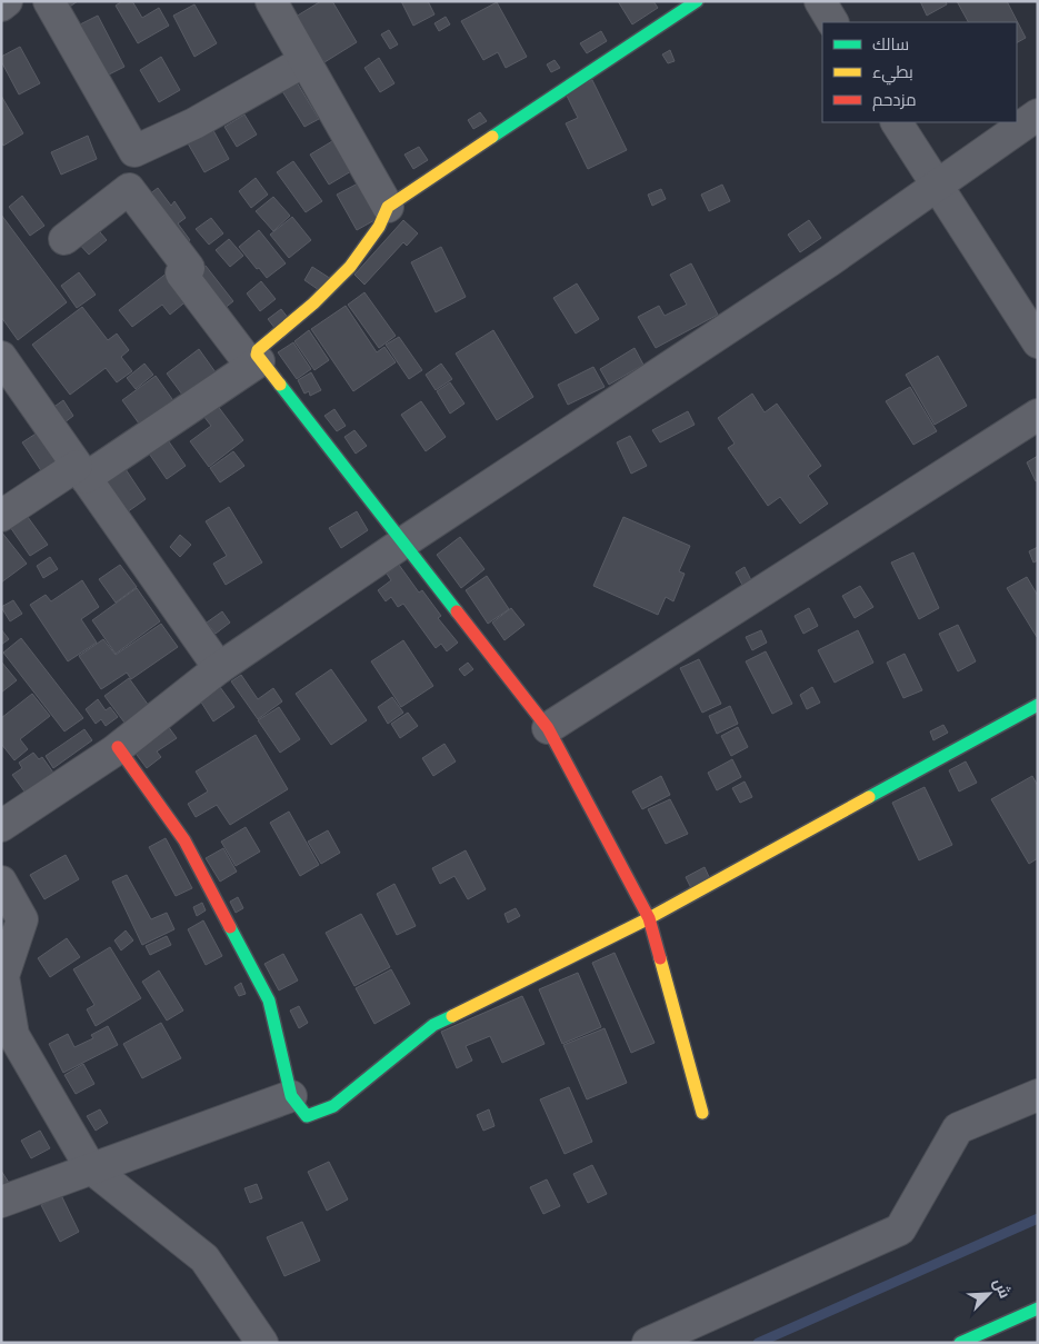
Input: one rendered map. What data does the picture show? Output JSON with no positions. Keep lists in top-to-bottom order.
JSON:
{
  "legend": ["سالك", "بطيء", "مزدحم"],
  "north": "top right"
}
